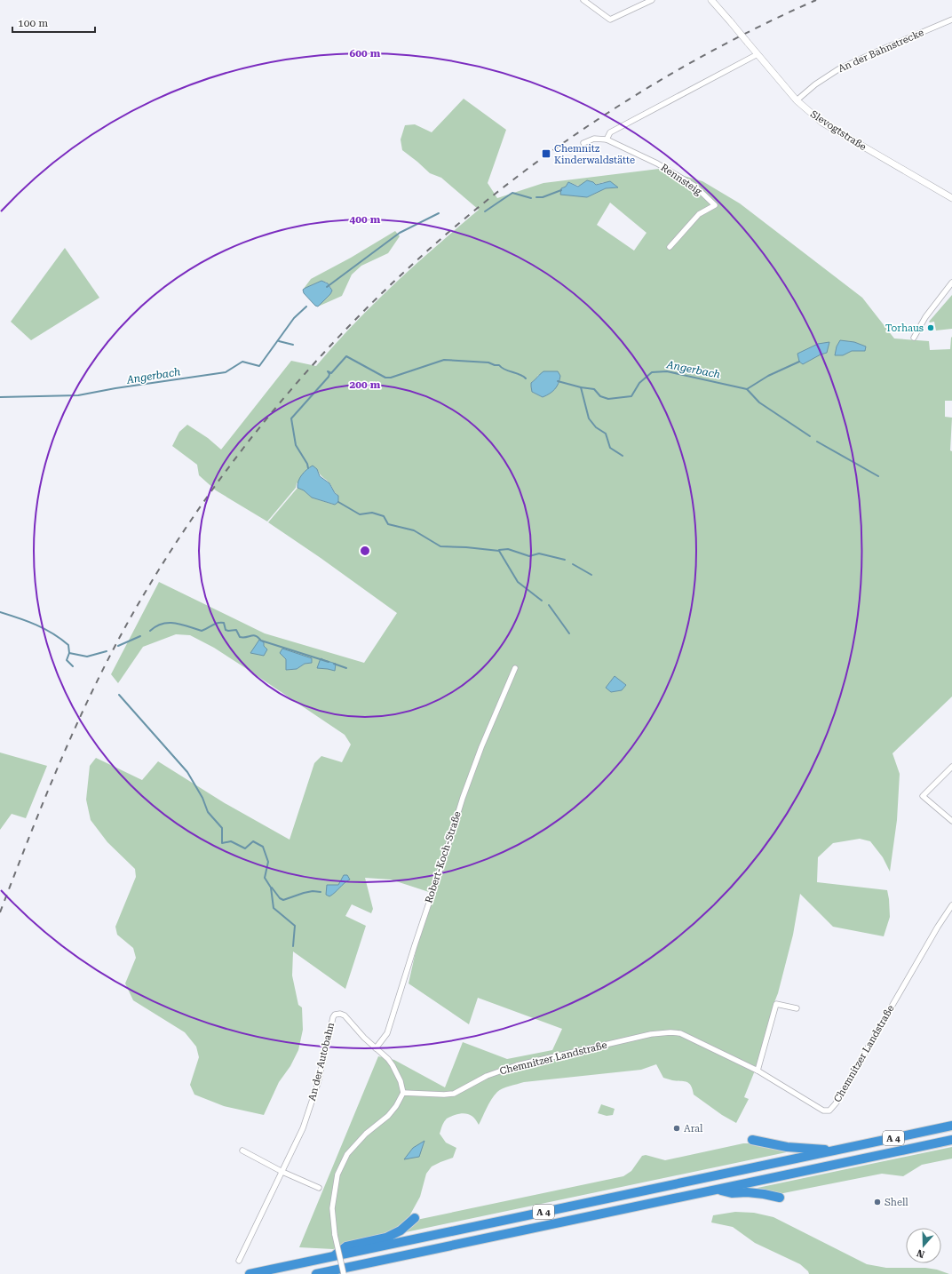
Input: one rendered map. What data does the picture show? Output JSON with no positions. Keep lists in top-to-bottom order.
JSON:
{
  "streets": {
    "highway": ["A 4"],
    "street": [
      "An der Bahnstrecke",
      "Slevogtstraße",
      "Rennsteig",
      "Robert-Koch-Straße",
      "Chemnitzer Landstraße",
      "An der Autobahn"
    ]
  },
  "crossings": [
    ["An der Bahnstrecke", "Slevogtstraße"],
    ["Robert-Koch-Straße", "An der Autobahn"],
    ["Chemnitzer Landstraße", "An der Autobahn"]
  ],
  "water": ["Angerbach"],
  "places": {
    "transit": ["Chemnitz Kinderwaldstätte"],
    "other": ["Torhaus", "Aral", "Shell"]
  },
  "scale_bar": "100 m",
  "north": "bottom",
  "rings": ["600 m", "400 m", "200 m"]
}
